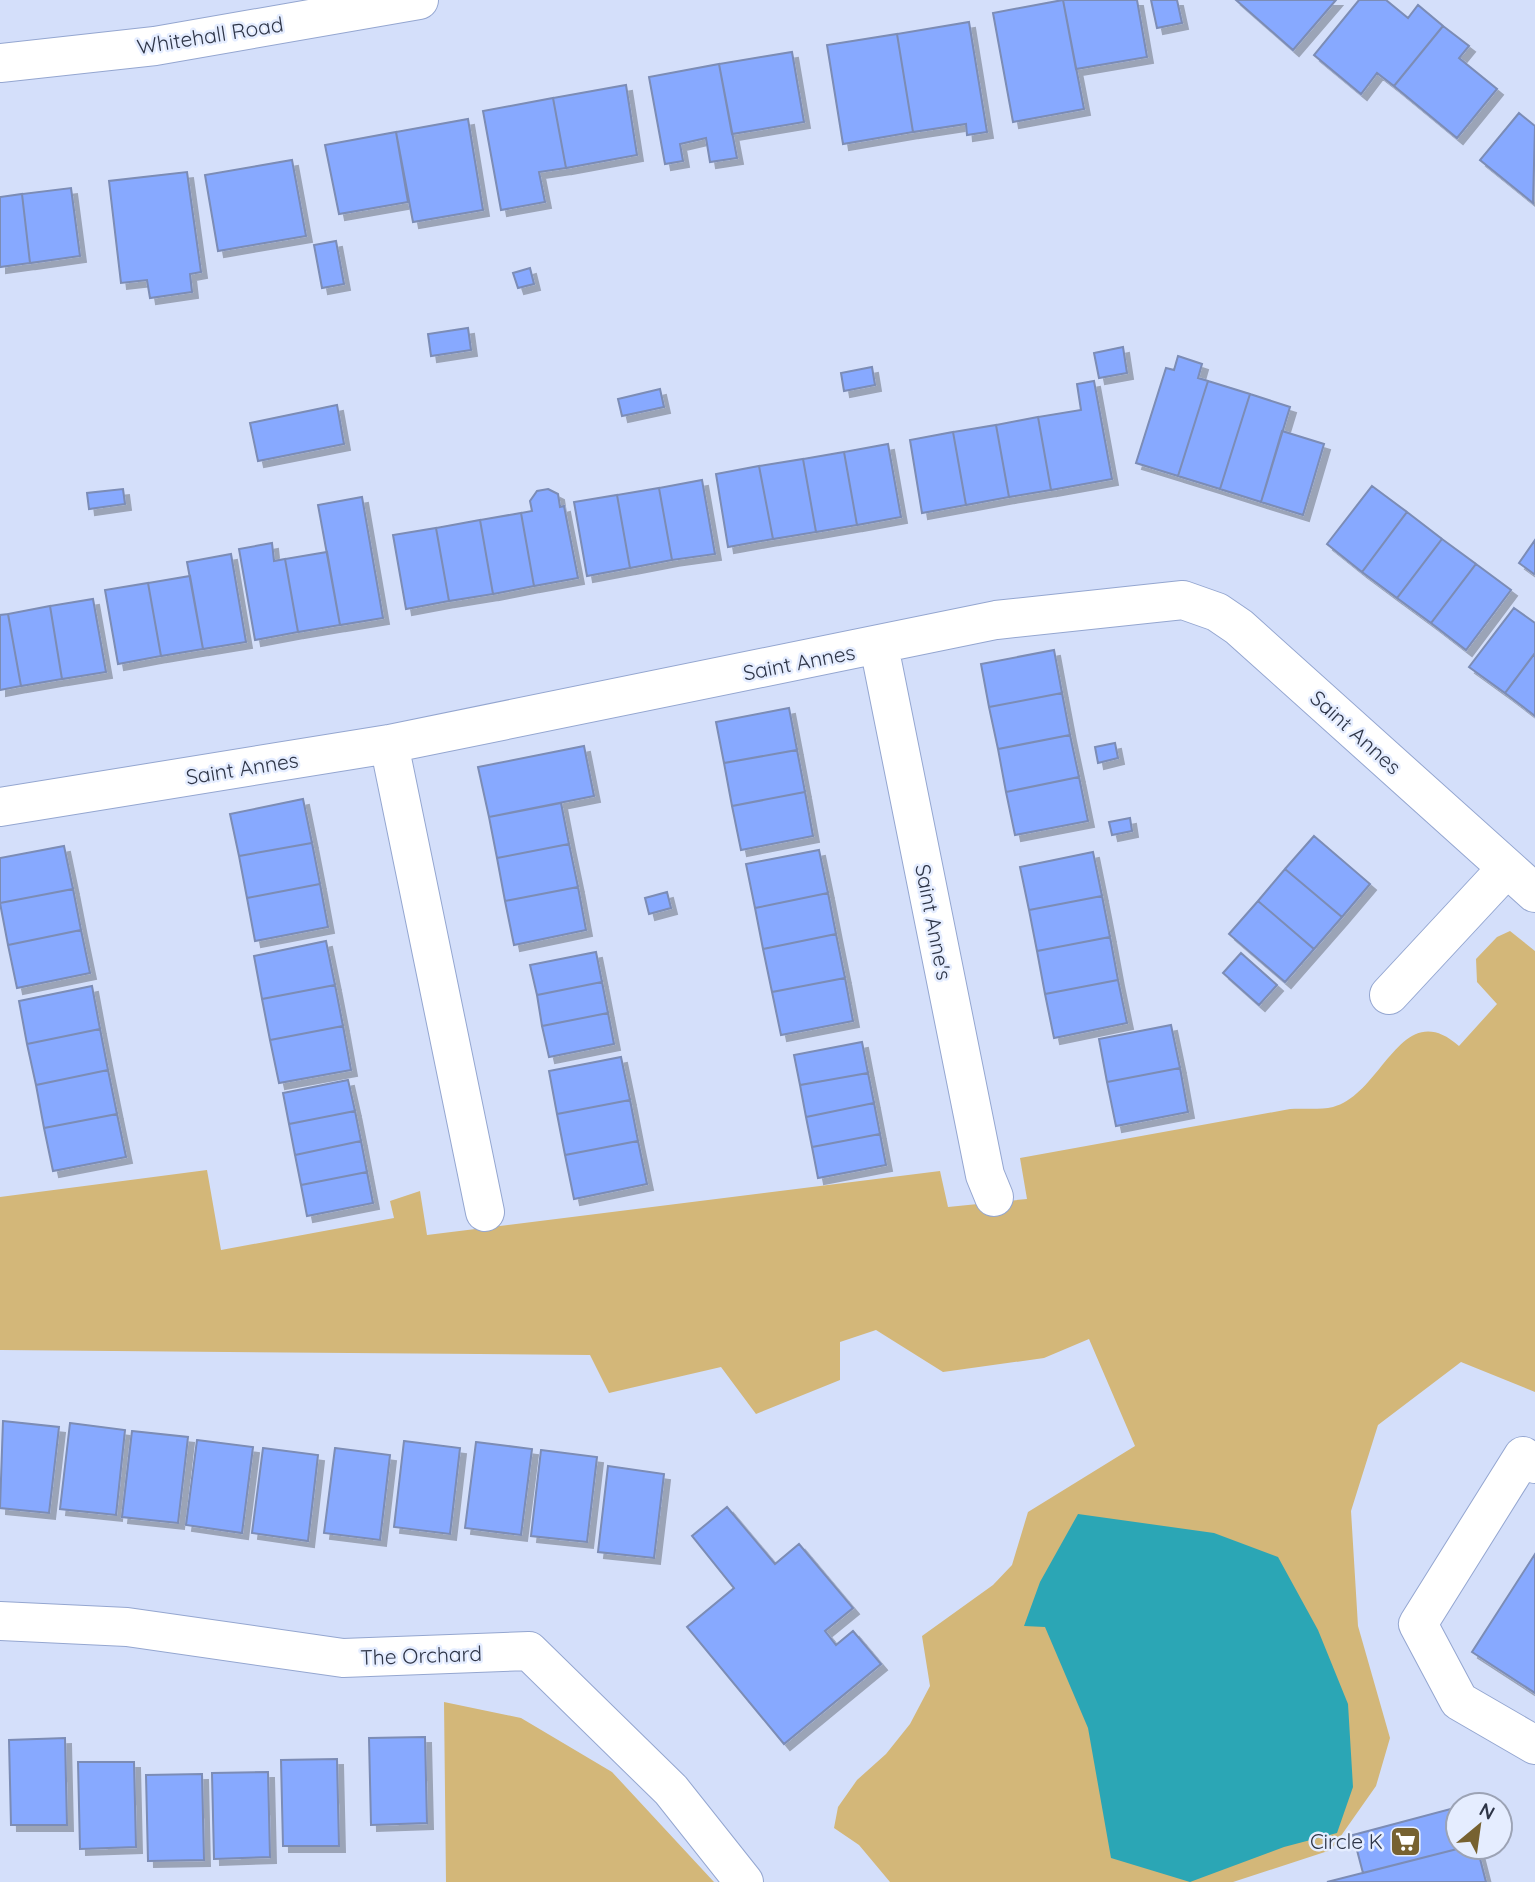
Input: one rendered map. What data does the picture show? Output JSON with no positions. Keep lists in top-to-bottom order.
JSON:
{
  "streets": {
    "street": [
      "Whitehall Road",
      "Saint Annes",
      "Saint Anne's",
      "The Orchard"
    ]
  },
  "crossings": [
    ["Saint Annes", "Saint Anne's"]
  ],
  "places": {
    "supermarket": ["Circle K"]
  },
  "north": "top right"
}
